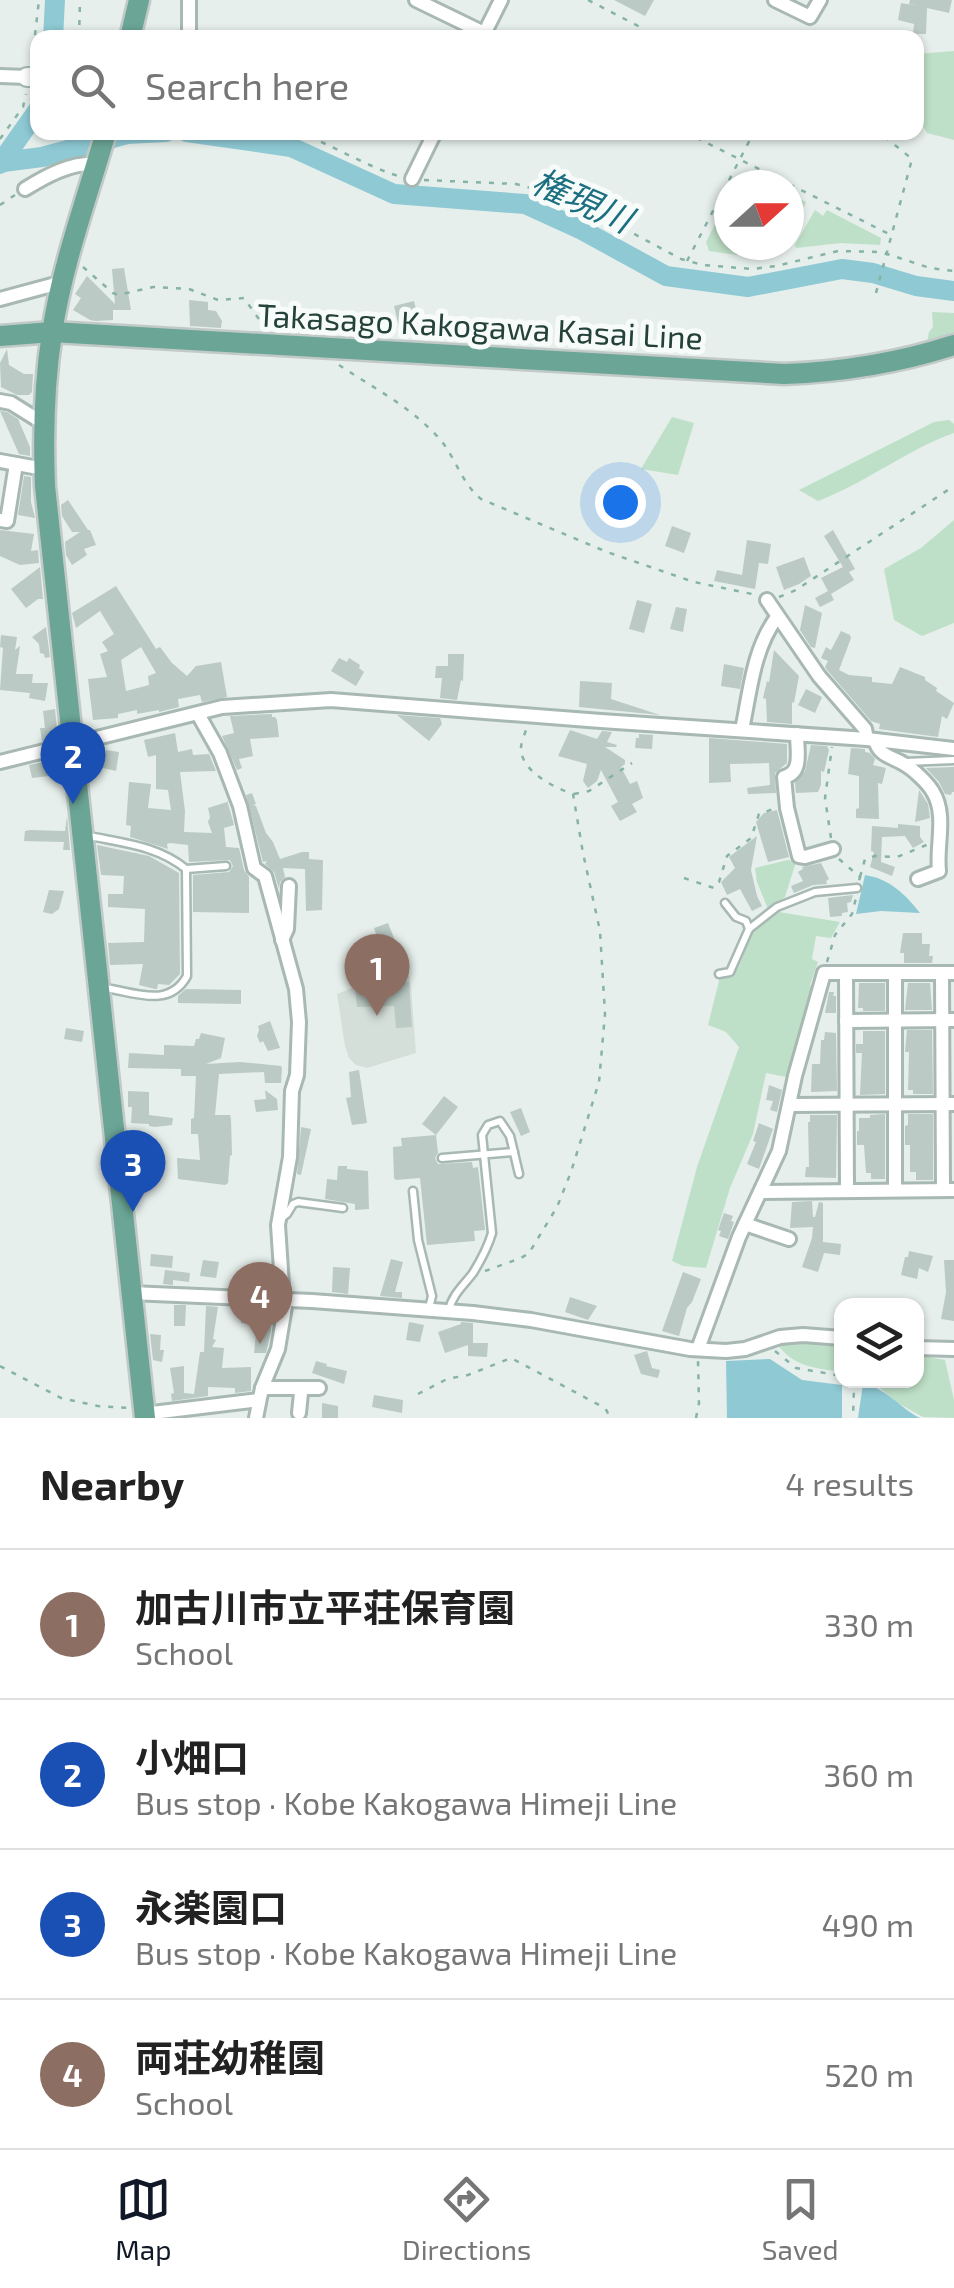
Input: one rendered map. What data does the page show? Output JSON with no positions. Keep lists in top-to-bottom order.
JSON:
{
  "streets": {
    "main road": ["Takasago Kakogawa Kasai Line"]
  },
  "water": ["権現川"],
  "north": "right",
  "page": {
    "search": "Search here",
    "pins": [
      "2",
      "1",
      "3",
      "4"
    ],
    "heading": ["Nearby", "4 results"],
    "list": [
      {
        "mark": "1",
        "name": "加古川市立平荘保育園",
        "note": "School",
        "value": "330 m"
      },
      {
        "mark": "2",
        "name": "小畑口",
        "note": "Bus stop · Kobe Kakogawa Himeji Line",
        "value": "360 m"
      },
      {
        "mark": "3",
        "name": "永楽園口",
        "note": "Bus stop · Kobe Kakogawa Himeji Line",
        "value": "490 m"
      },
      {
        "mark": "4",
        "name": "両荘幼稚園",
        "note": "School",
        "value": "520 m"
      }
    ],
    "nav": ["Map", "Directions", "Saved"]
  }
}
